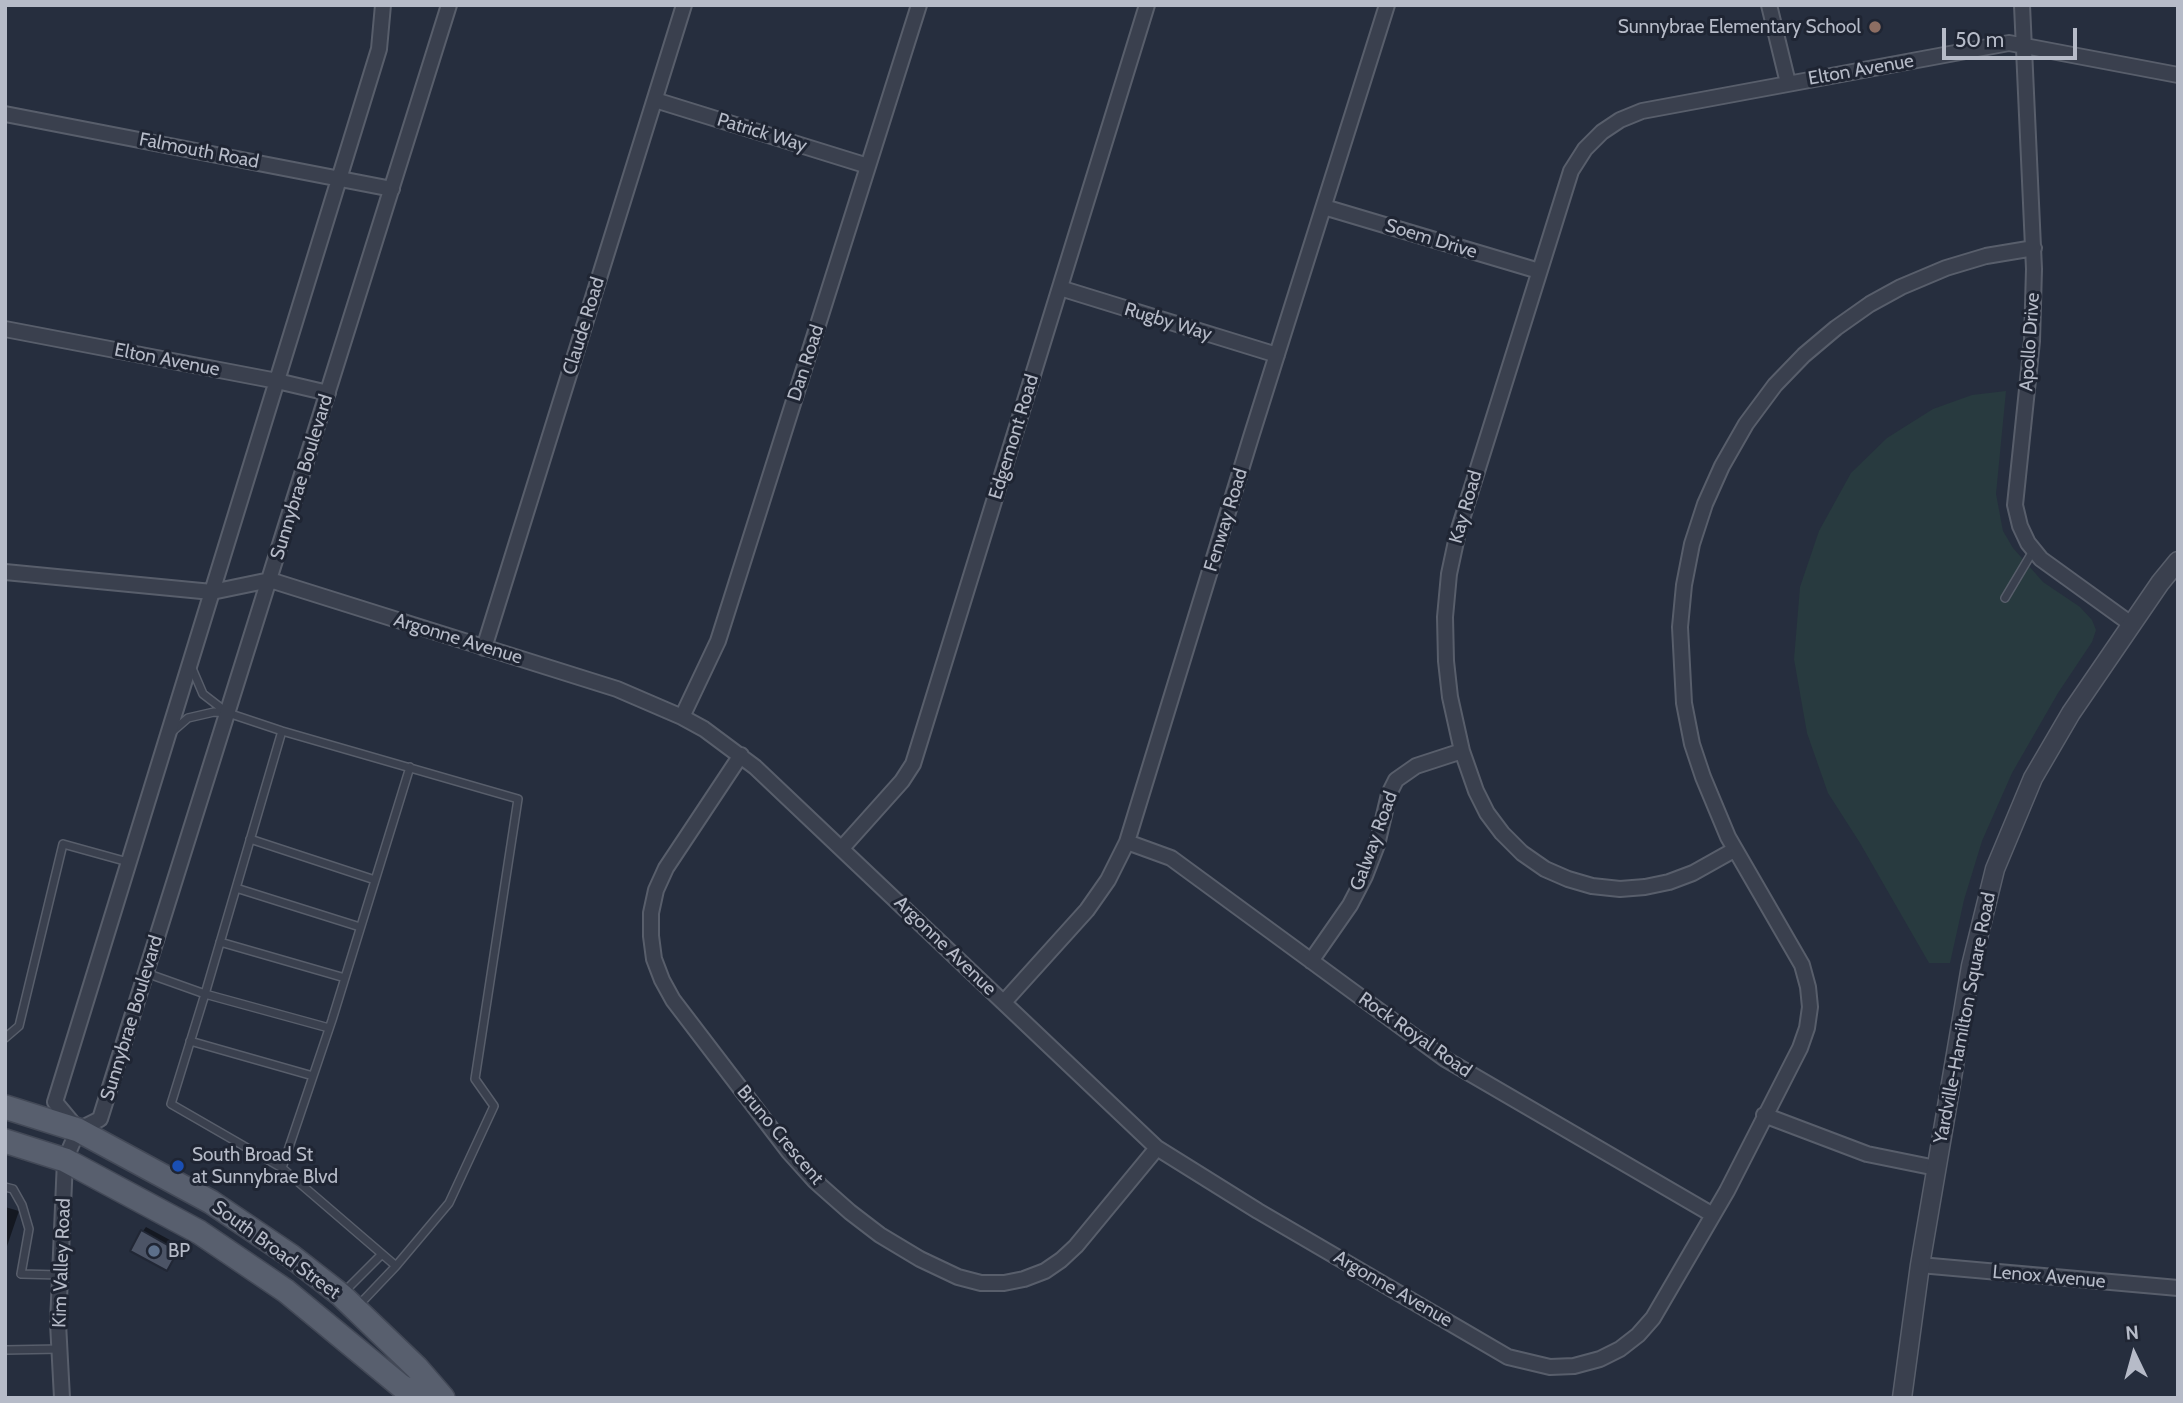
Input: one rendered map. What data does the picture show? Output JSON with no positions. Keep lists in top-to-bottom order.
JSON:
{
  "streets": {
    "main road": ["South Broad Street"],
    "street": [
      "Elton Avenue",
      "Patrick Way",
      "Falmouth Road",
      "Soem Drive",
      "Rugby Way",
      "Claude Road",
      "Apollo Drive",
      "Dan Road",
      "Edgemont Road",
      "Sunnybrae Boulevard",
      "Kay Road",
      "Fenway Road",
      "Argonne Avenue",
      "Galway Road",
      "Yardville-Hamilton Square Road",
      "Rock Royal Road",
      "Bruno Crescent",
      "Kim Valley Road",
      "Lenox Avenue"
    ]
  },
  "crossings": [
    ["Elton Avenue", "Apollo Drive"],
    ["Elton Avenue", "Sunnybrae Boulevard"],
    ["Elton Avenue", "Kay Road"],
    ["Patrick Way", "Claude Road"],
    ["Patrick Way", "Dan Road"],
    ["Falmouth Road", "Sunnybrae Boulevard"],
    ["Soem Drive", "Kay Road"],
    ["Soem Drive", "Fenway Road"],
    ["Rugby Way", "Edgemont Road"],
    ["Rugby Way", "Fenway Road"],
    ["Claude Road", "Argonne Avenue"],
    ["Apollo Drive", "Argonne Avenue"],
    ["Apollo Drive", "Yardville-Hamilton Square Road"],
    ["Dan Road", "Argonne Avenue"],
    ["Edgemont Road", "Argonne Avenue"],
    ["Sunnybrae Boulevard", "Argonne Avenue"],
    ["Sunnybrae Boulevard", "South Broad Street"],
    ["Sunnybrae Boulevard", "Kim Valley Road"],
    ["Kay Road", "Argonne Avenue"],
    ["Kay Road", "Galway Road"],
    ["Fenway Road", "Argonne Avenue"],
    ["Fenway Road", "Rock Royal Road"],
    ["Argonne Avenue", "Rock Royal Road"],
    ["Argonne Avenue", "Bruno Crescent"],
    ["Galway Road", "Rock Royal Road"],
    ["Yardville-Hamilton Square Road", "Lenox Avenue"],
    ["South Broad Street", "Kim Valley Road"]
  ],
  "places": ["Sunnybrae Elementary School", "South Broad St at Sunnybrae Blvd", "BP"],
  "scale_bar": "50 m",
  "north": "top"
}
